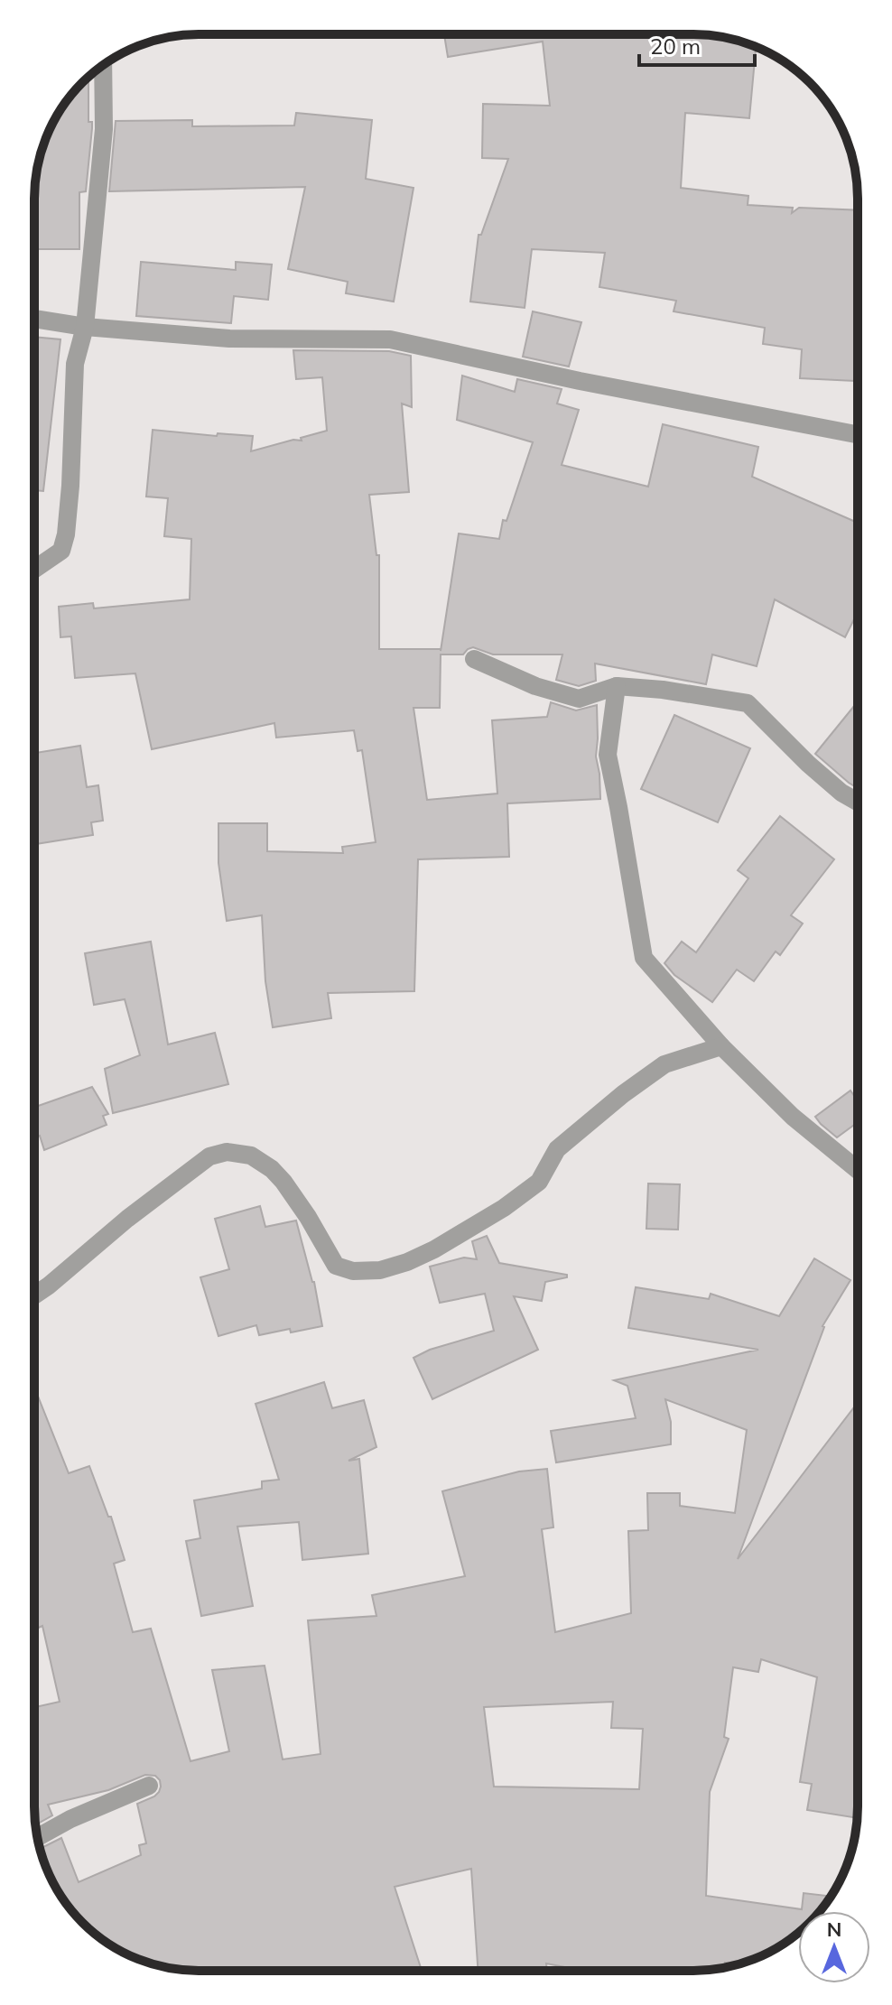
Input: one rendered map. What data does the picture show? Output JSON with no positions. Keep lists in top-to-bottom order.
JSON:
{
  "scale_bar": "20 m",
  "north": "top"
}
